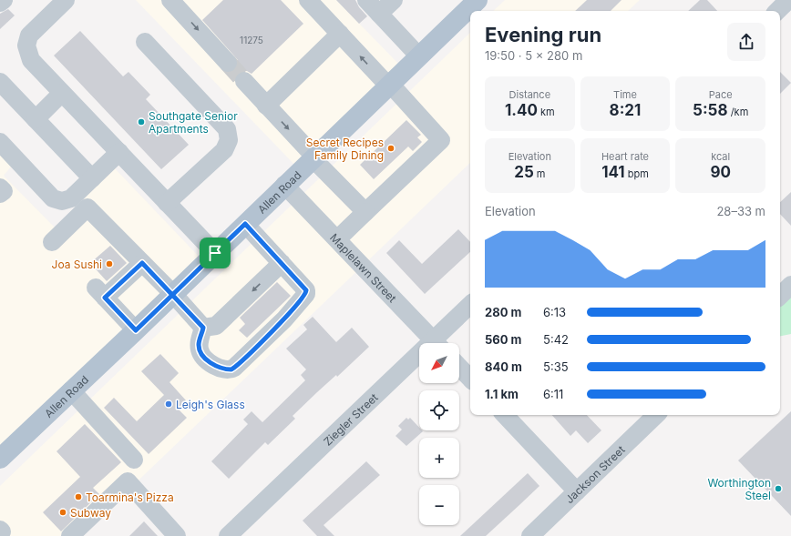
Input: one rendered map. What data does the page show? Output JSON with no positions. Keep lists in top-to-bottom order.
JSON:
{
  "streets": {
    "main road": ["Allen Road"],
    "street": ["Maplelawn Street", "Ziegler Street", "Jackson Street"]
  },
  "crossings": [
    ["Allen Road", "Maplelawn Street"]
  ],
  "places": [
    "Southgate Senior Apartments",
    "Secret Recipes Family Dining",
    "Joa Sushi",
    "Leigh's Glass",
    "Worthington Steel",
    "Toarmina's Pizza",
    "Subway"
  ],
  "house_numbers": ["11275"],
  "north": "bottom left",
  "page": {
    "heading": ["Evening run", "19:50 · 5 × 280 m"],
    "stats": [
      ["Distance", "1.40 km"],
      ["Time", "8:21"],
      ["Pace", "5:58 /km"],
      ["Elevation", "25 m"],
      ["Heart rate", "141 bpm"],
      ["kcal", "90"]
    ],
    "chart": ["Elevation", "28–33 m"],
    "list": [
      {
        "name": "280 m",
        "note": "6:13"
      },
      {
        "name": "560 m",
        "note": "5:42"
      },
      {
        "name": "840 m",
        "note": "5:35"
      },
      {
        "name": "1.1 km",
        "note": "6:11"
      }
    ],
    "map_buttons": ["+", "−"]
  }
}
